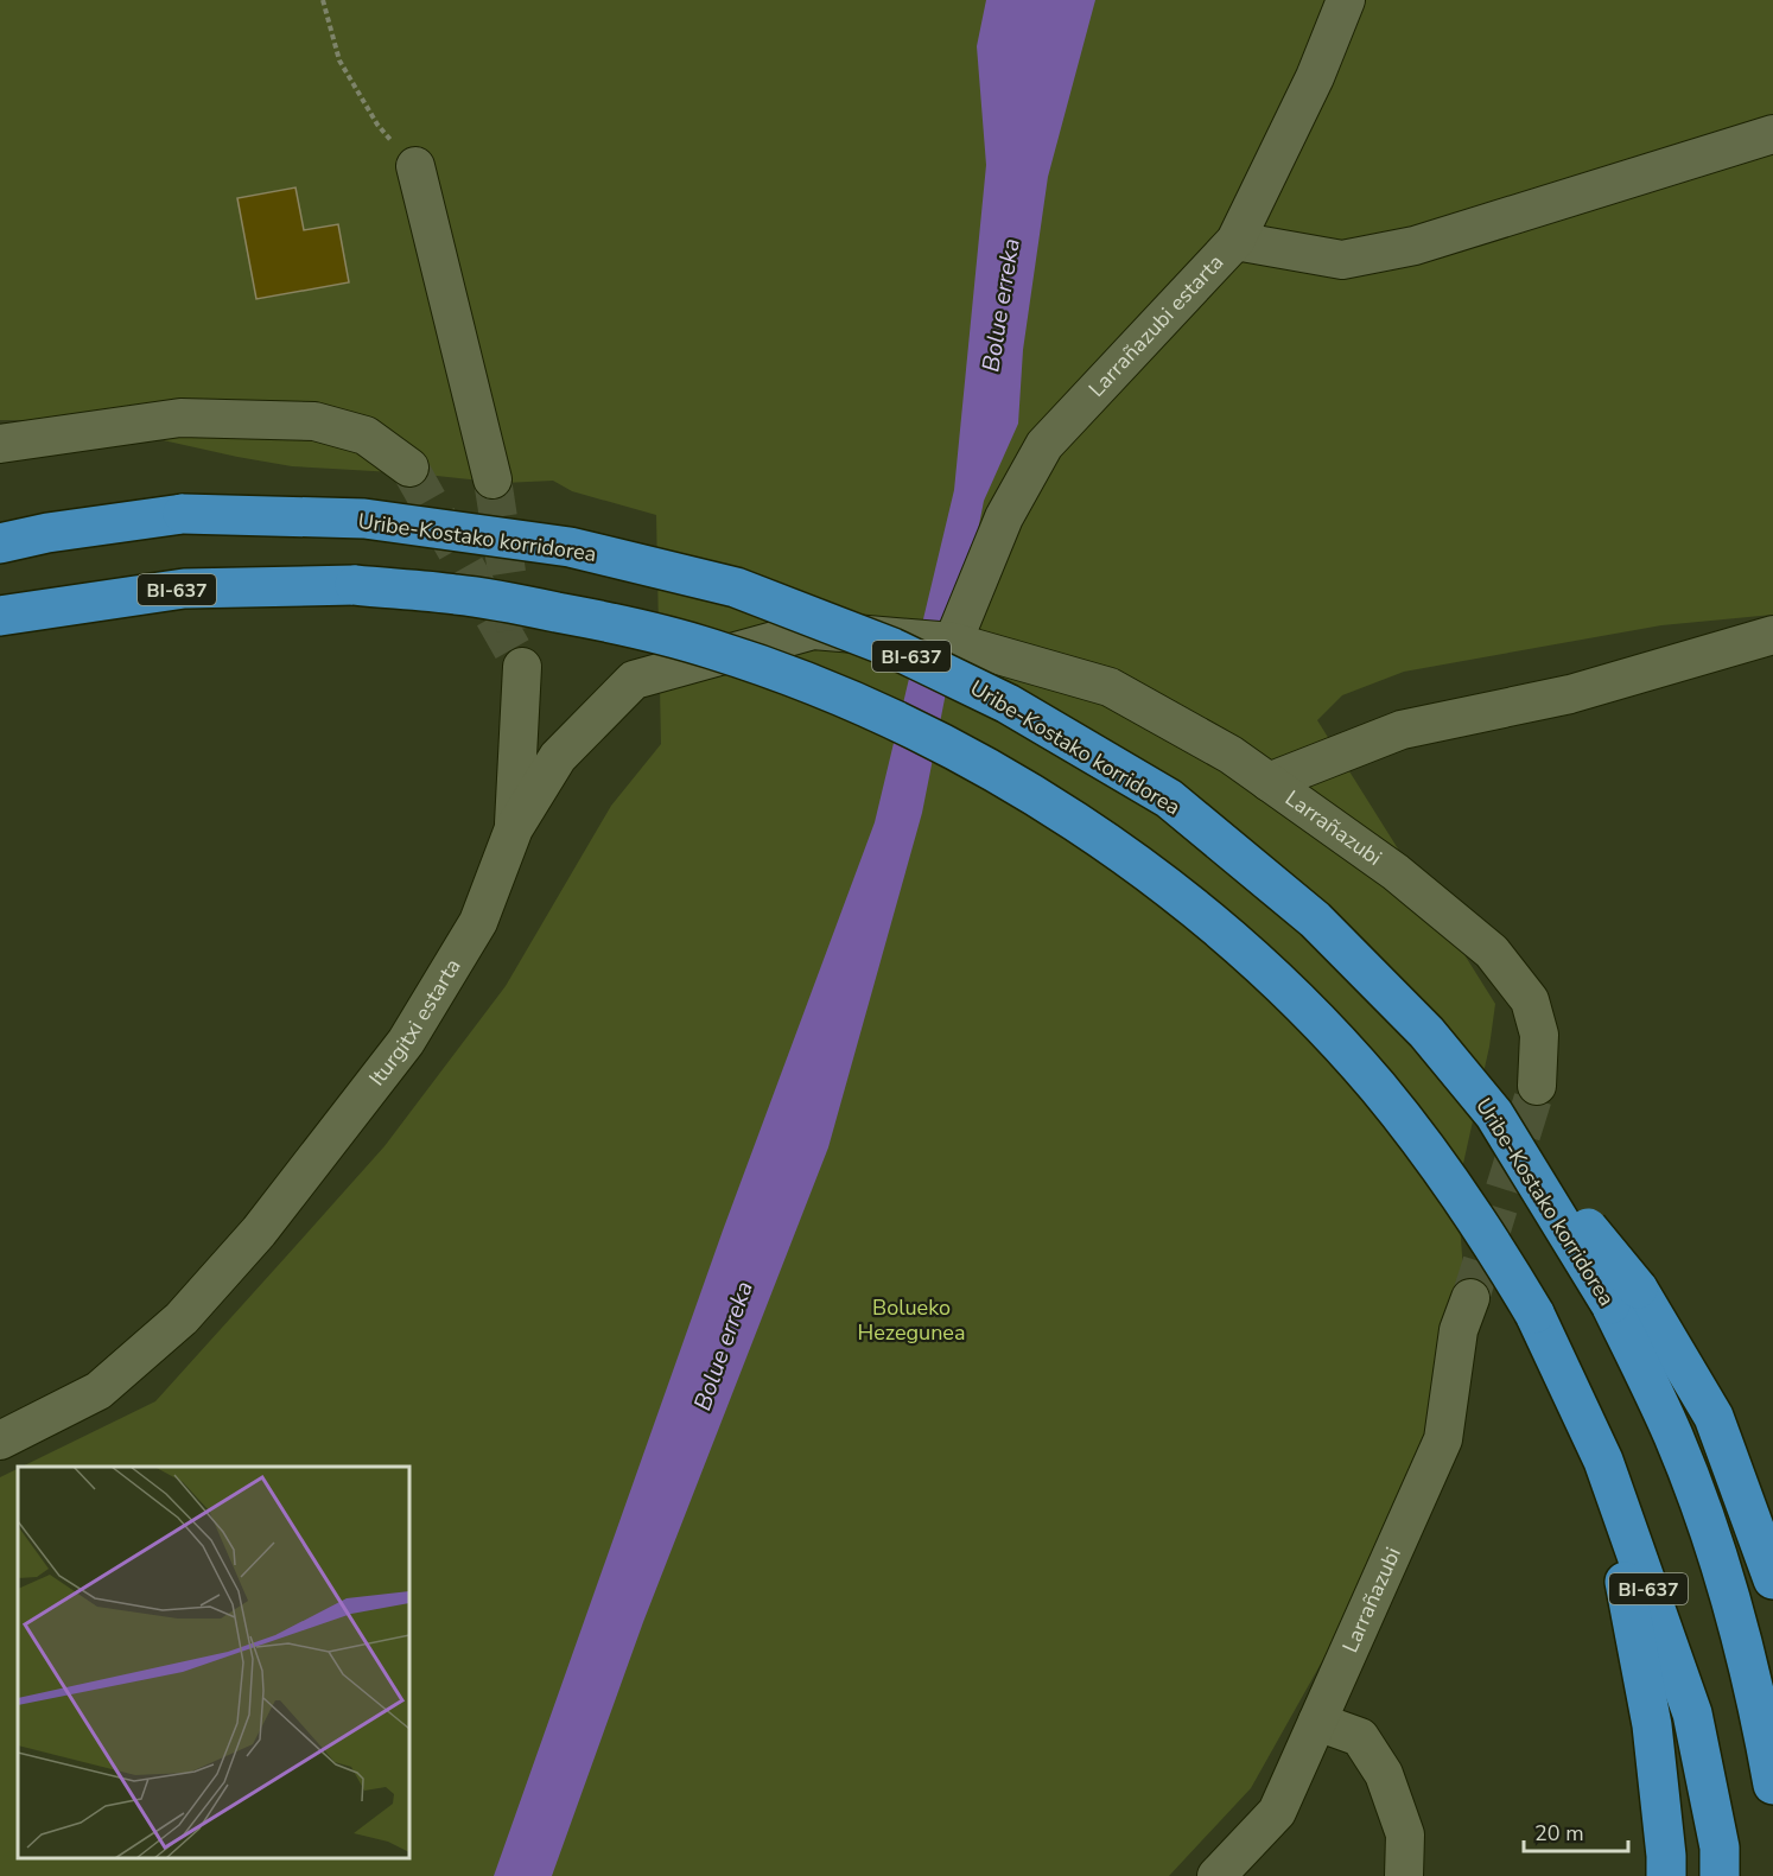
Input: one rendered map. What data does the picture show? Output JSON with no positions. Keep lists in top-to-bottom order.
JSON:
{
  "streets": {
    "highway": ["Uribe-Kostako korridorea", "BI-637"],
    "street": ["Larrañazubi estarta", "Larrañazubi", "Iturgitxi estarta"]
  },
  "crossings": [
    ["Larrañazubi estarta", "Larrañazubi"],
    ["Larrañazubi", "Iturgitxi estarta"]
  ],
  "water": ["Bolue erreka"],
  "parks": ["Bolueko Hezegunea"],
  "scale_bar": "20 m"
}
